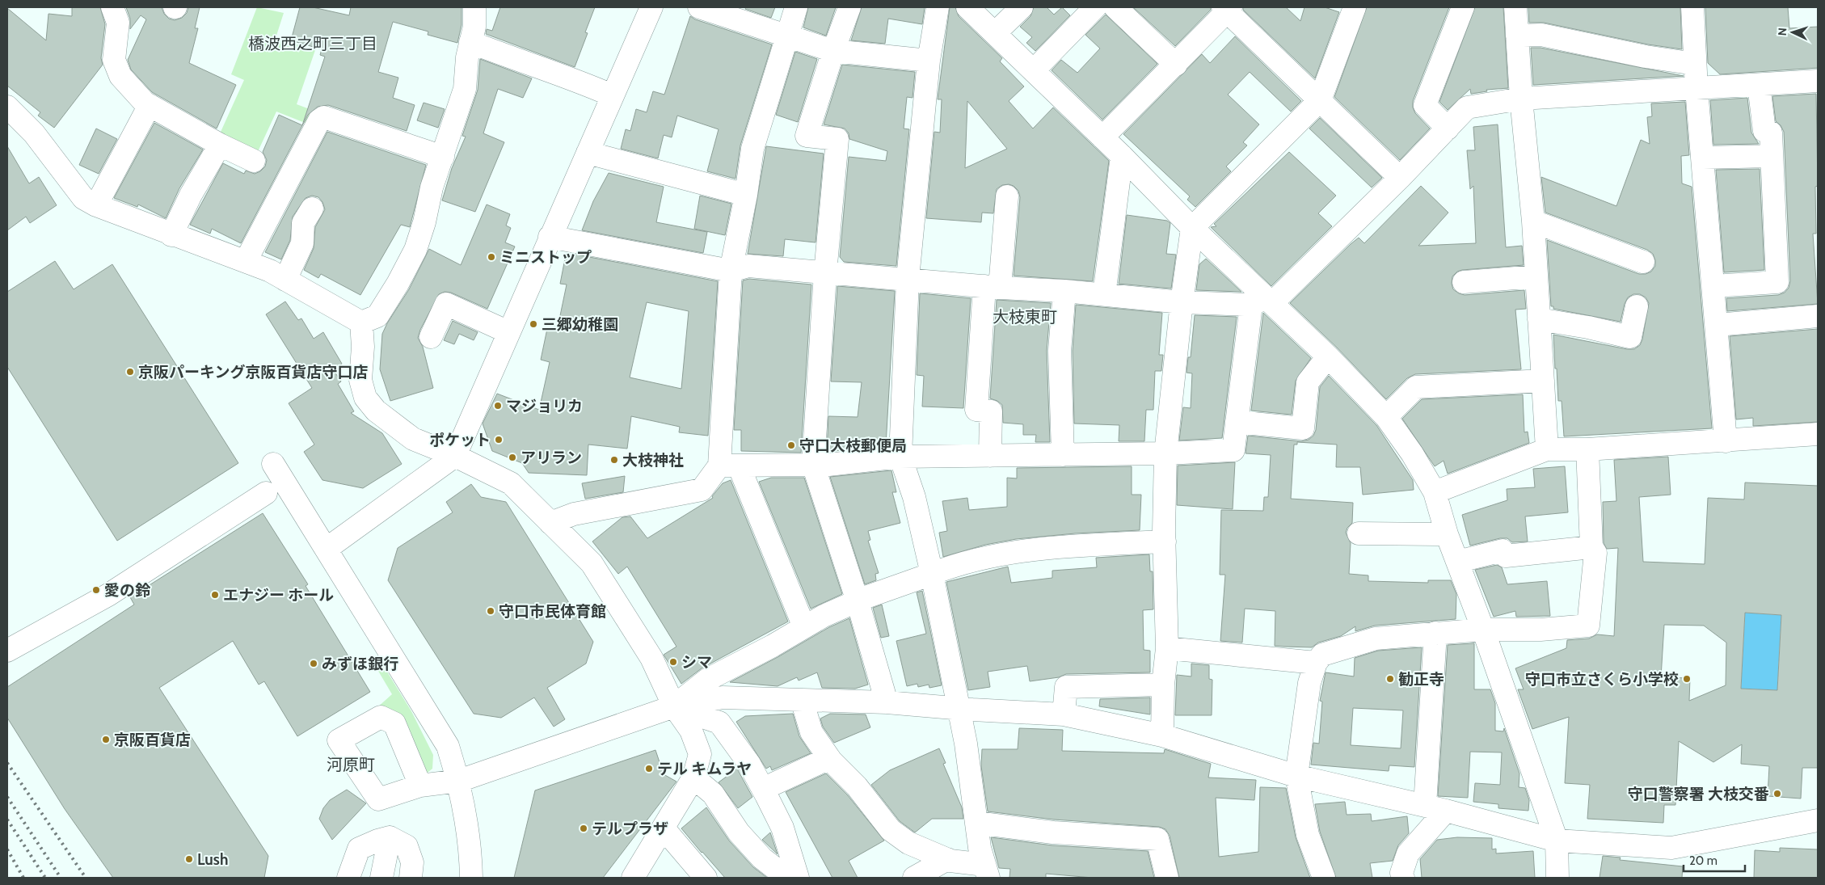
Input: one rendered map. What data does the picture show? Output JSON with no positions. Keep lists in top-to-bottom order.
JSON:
{
  "districts": ["橋波西之町三丁目", "大枝東町", "河原町"],
  "places": [
    "ミニストップ",
    "三郷幼稚園",
    "京阪パーキング京阪百貨店守口店",
    "マジョリカ",
    "ポケット",
    "守口大枝郵便局",
    "アリラン",
    "大枝神社",
    "愛の鈴",
    "エナジー ホール",
    "守口市民体育館",
    "シマ",
    "みずほ銀行",
    "勧正寺",
    "守口市立さくら小学校",
    "京阪百貨店",
    "テル キムラヤ",
    "守口警察署 大枝交番",
    "テルプラザ",
    "Lush"
  ],
  "scale_bar": "20 m",
  "north": "left"
}
